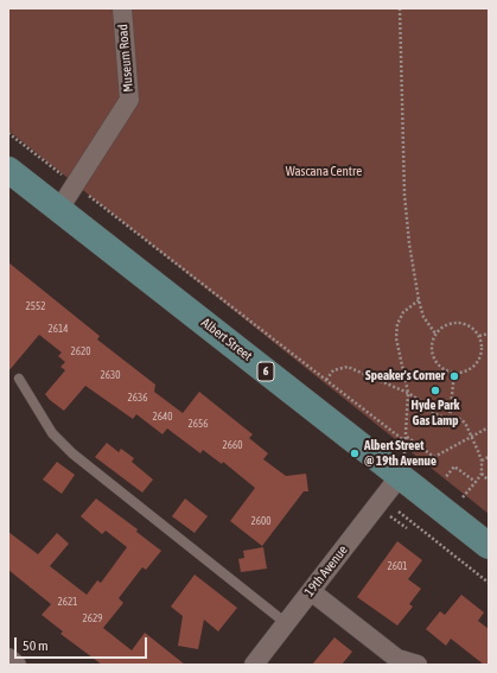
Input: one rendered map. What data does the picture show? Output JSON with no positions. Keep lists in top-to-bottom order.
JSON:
{
  "streets": {
    "main road": ["Albert Street", "6"],
    "street": ["Museum Road", "19th Avenue"]
  },
  "crossings": [
    ["Museum Road", "Albert Street"],
    ["Albert Street", "19th Avenue"]
  ],
  "parks": ["Wascana Centre"],
  "places": ["Speaker's Corner", "Hyde Park Gas Lamp", "Albert Street @ 19th Avenue"],
  "house_numbers": [
    "2552",
    "2614",
    "2620",
    "2630",
    "2636",
    "2640",
    "2656",
    "2660",
    "2600",
    "2601",
    "2621",
    "2629"
  ],
  "scale_bar": "50 m"
}
